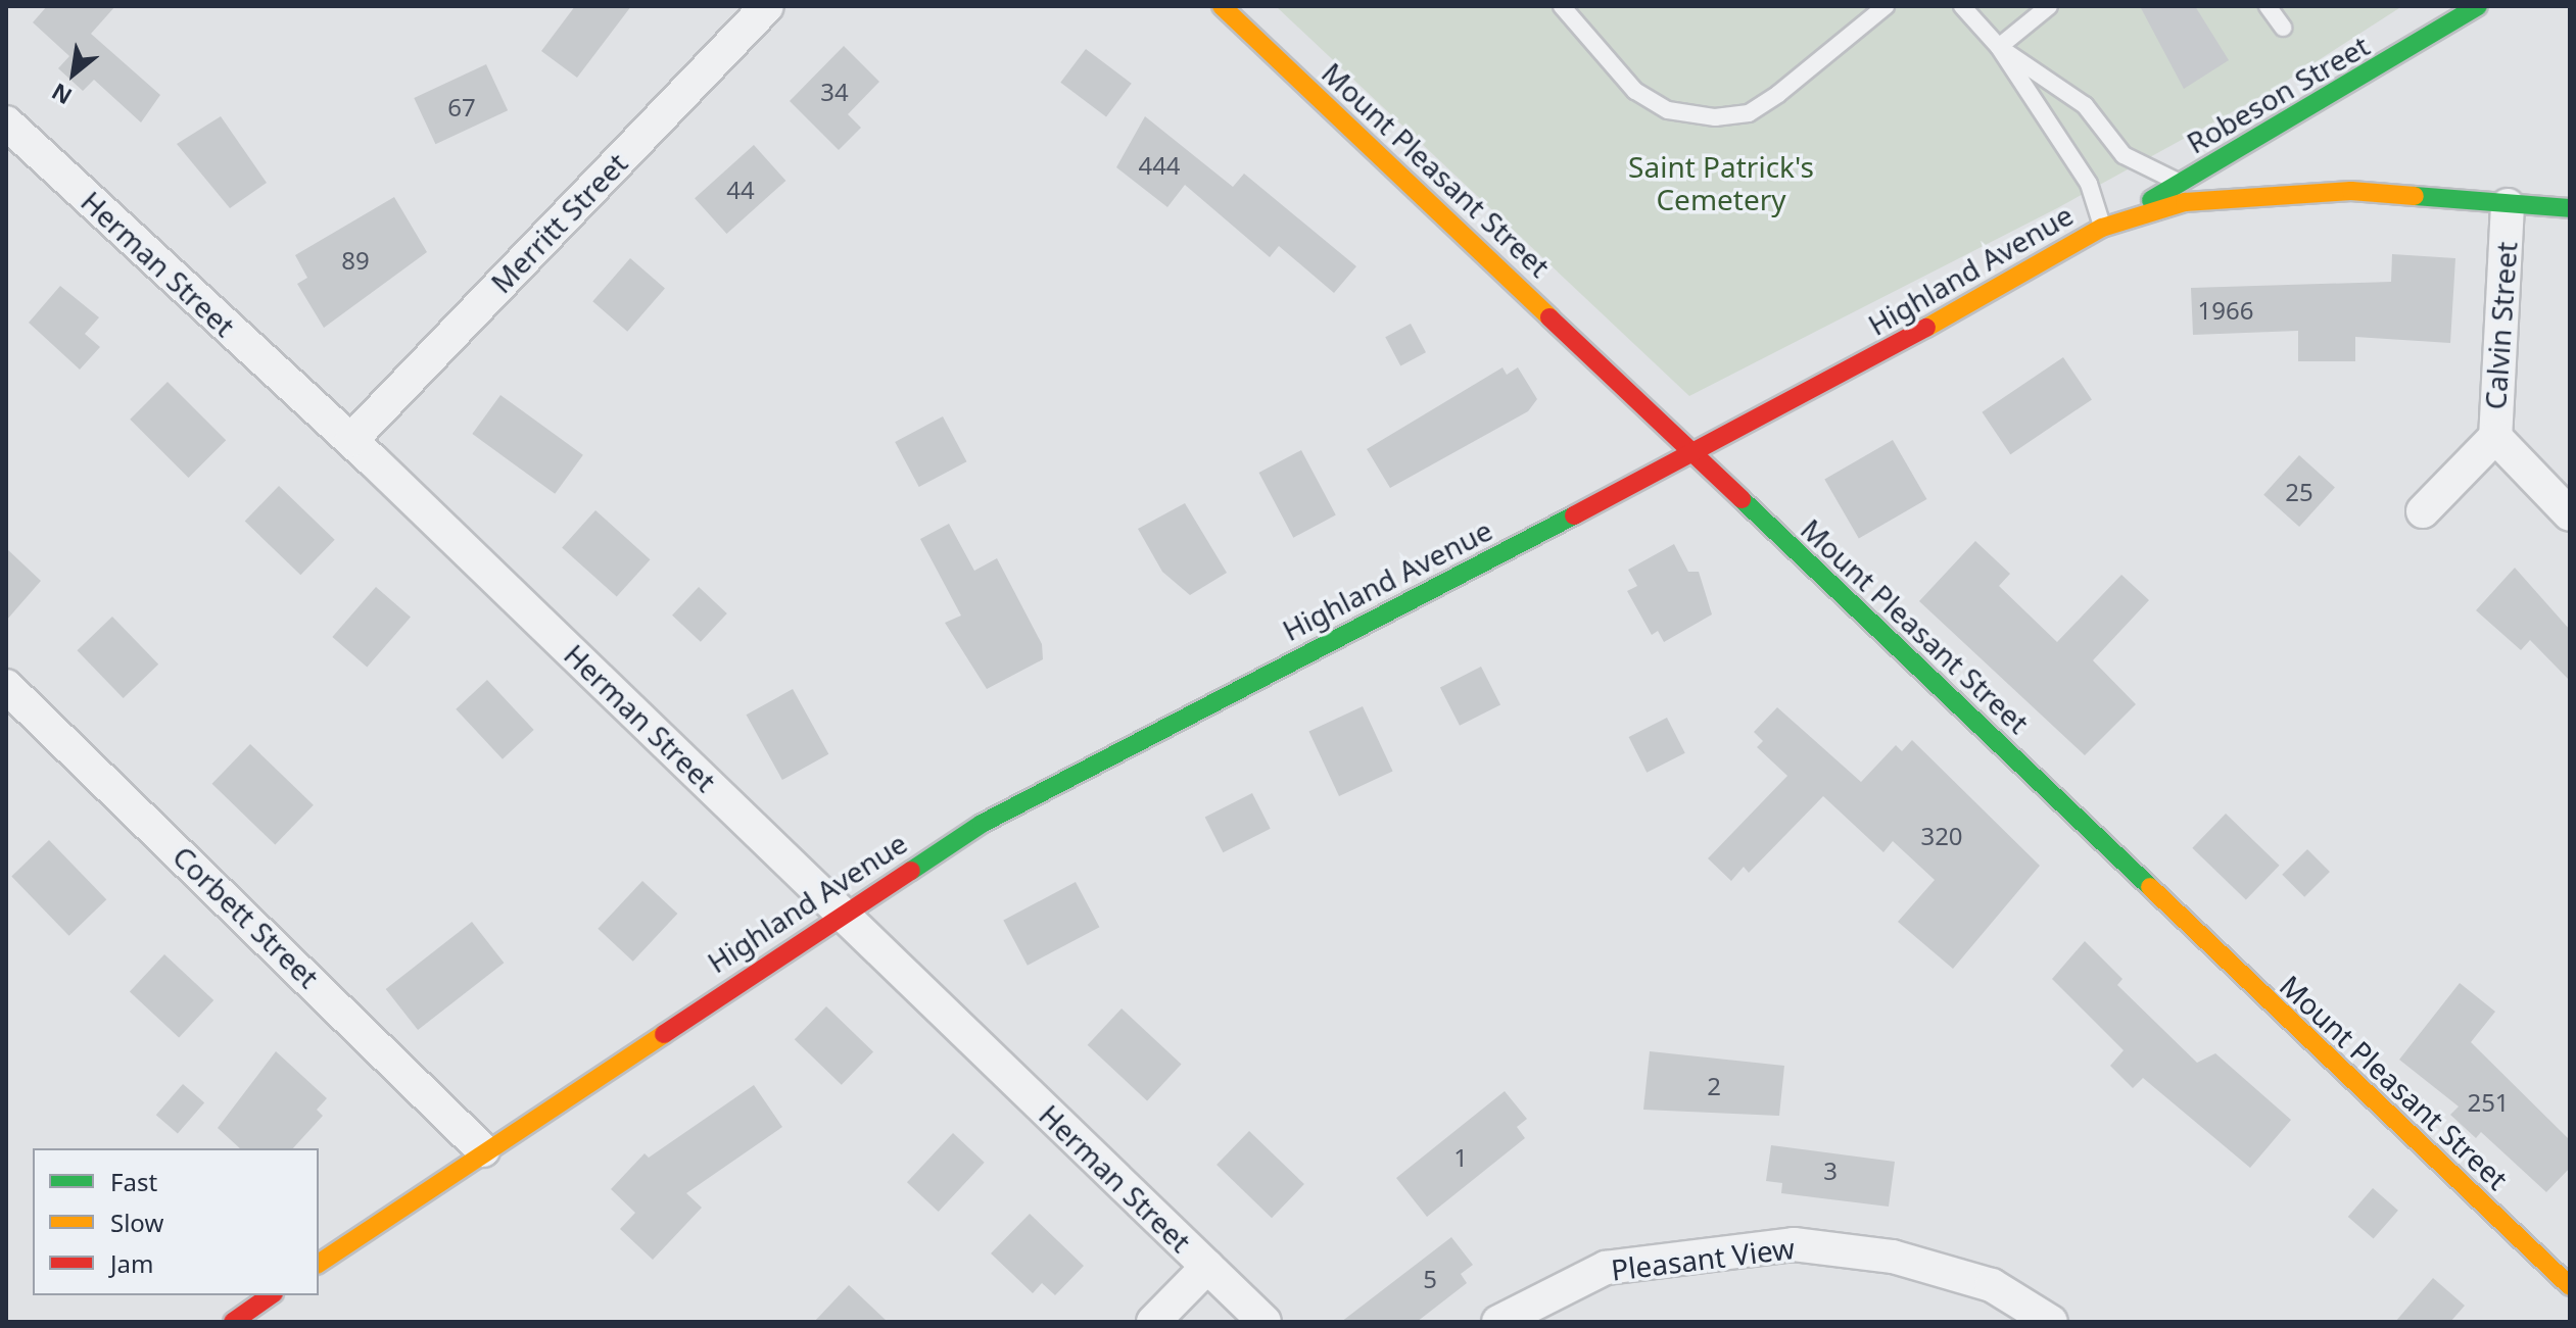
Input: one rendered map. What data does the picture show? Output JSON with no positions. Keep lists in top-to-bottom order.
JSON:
{
  "streets": {
    "main road": ["Robeson Street", "Mount Pleasant Street", "Highland Avenue"],
    "street": [
      "Merritt Street",
      "Herman Street",
      "Calvin Street",
      "Corbett Street",
      "Pleasant View"
    ]
  },
  "crossings": [
    ["Robeson Street", "Highland Avenue"],
    ["Mount Pleasant Street", "Highland Avenue"],
    ["Merritt Street", "Herman Street"],
    ["Herman Street", "Highland Avenue"],
    ["Highland Avenue", "Calvin Street"],
    ["Highland Avenue", "Corbett Street"]
  ],
  "parks": ["Saint Patrick's Cemetery"],
  "house_numbers": [
    "34",
    "67",
    "444",
    "44",
    "89",
    "1966",
    "25",
    "320",
    "2",
    "251",
    "1",
    "3",
    "5"
  ],
  "legend": ["Fast", "Slow", "Jam"],
  "north": "bottom left"
}
